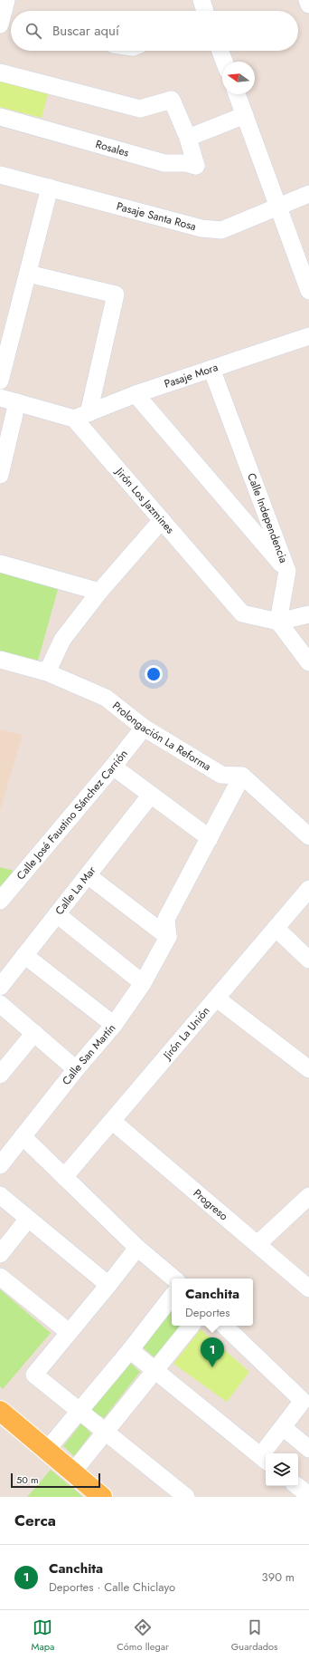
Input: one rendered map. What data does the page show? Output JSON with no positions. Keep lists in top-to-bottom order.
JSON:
{
  "streets": {
    "street": [
      "Rosales",
      "Pasaje Santa Rosa",
      "Pasaje Mora",
      "Jirón Los Jazmines",
      "Calle Independencia",
      "Prolongación La Reforma",
      "Calle José Faustino Sánchez Carrión",
      "Calle La Mar",
      "Jirón La Unión",
      "Calle San Martín",
      "Progreso"
    ]
  },
  "crossings": [
    ["Pasaje Mora", "Jirón Los Jazmines"],
    ["Pasaje Mora", "Calle Independencia"],
    ["Jirón Los Jazmines", "Calle Independencia"],
    ["Prolongación La Reforma", "Calle José Faustino Sánchez Carrión"],
    ["Jirón La Unión", "Progreso"]
  ],
  "scale_bar": "50 m",
  "north": "left",
  "page": {
    "search": "Buscar aquí",
    "popup": ["Canchita", "Deportes"],
    "pins": "1",
    "scale": "50 m",
    "heading": "Cerca",
    "list": [
      {
        "mark": "1",
        "name": "Canchita",
        "note": "Deportes · Calle Chiclayo",
        "value": "390 m"
      }
    ],
    "nav": ["Mapa", "Cómo llegar", "Guardados"]
  }
}
